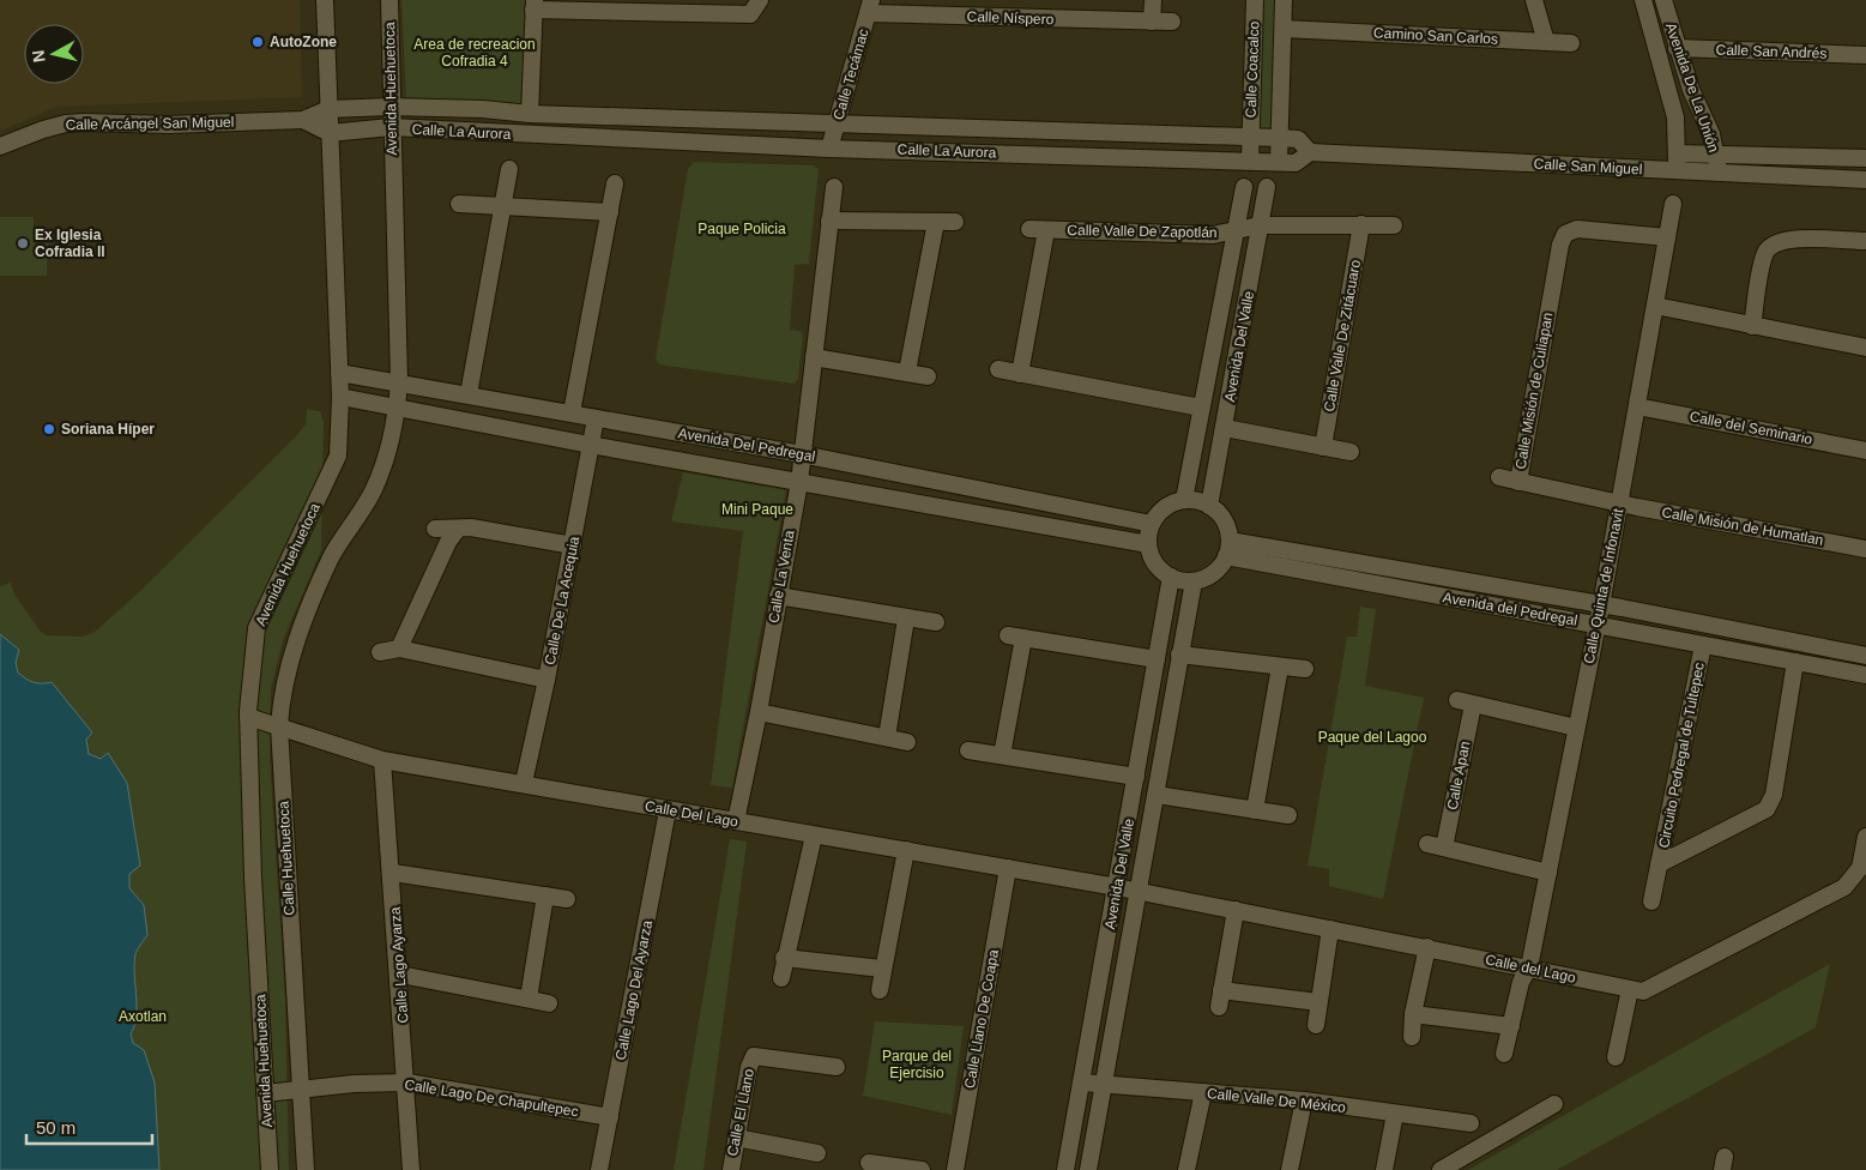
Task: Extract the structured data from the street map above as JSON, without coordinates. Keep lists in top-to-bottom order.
{
  "streets": {
    "street": [
      "Calle Níspero",
      "Camino San Carlos",
      "Calle San Andrés",
      "Calle Coacalco",
      "Calle Tecámac",
      "Avenida De La Unión",
      "Avenida Huehuetoca",
      "Calle Arcángel San Miguel",
      "Calle La Aurora",
      "Calle San Miguel",
      "Calle Valle De Zapotlán",
      "Calle Valle De Zitácuaro",
      "Avenida Del Valle",
      "Calle Misión de Culiapan",
      "Calle del Seminario",
      "Avenida Del Pedregal",
      "Calle Misión de Humatlan",
      "Calle La Venta",
      "Calle Quinta de Infonavit",
      "Calle De La Acequia",
      "Avenida del Pedregal",
      "Circuito Pedregal de Tultepec",
      "Calle Apan",
      "Calle Del Lago",
      "Calle Huehuetoca",
      "Calle Lago Ayarza",
      "Calle del Lago",
      "Calle Lago Del Ayarza",
      "Calle Llano De Coapa",
      "Calle Lago De Chapultepec",
      "Calle Valle De México",
      "Calle El Llano"
    ]
  },
  "crossings": [
    ["Calle Níspero", "Calle Tecámac"],
    ["Camino San Carlos", "Calle Coacalco"],
    ["Calle San Andrés", "Avenida De La Unión"],
    ["Calle Coacalco", "Calle La Aurora"],
    ["Calle Coacalco", "Calle San Miguel"],
    ["Calle Tecámac", "Calle La Aurora"],
    ["Avenida De La Unión", "Calle San Miguel"],
    ["Avenida Huehuetoca", "Calle La Aurora"],
    ["Avenida Huehuetoca", "Avenida Del Pedregal"],
    ["Avenida Huehuetoca", "Calle Del Lago"],
    ["Avenida Huehuetoca", "Calle Huehuetoca"],
    ["Avenida Huehuetoca", "Calle Lago De Chapultepec"],
    ["Calle Arcángel San Miguel", "Calle La Aurora"],
    ["Calle La Aurora", "Calle San Miguel"],
    ["Calle Valle De Zapotlán", "Avenida Del Valle"],
    ["Avenida Del Valle", "Avenida Del Pedregal"],
    ["Avenida Del Valle", "Avenida del Pedregal"],
    ["Avenida Del Valle", "Calle Del Lago"],
    ["Avenida Del Valle", "Calle del Lago"],
    ["Avenida Del Valle", "Calle Valle De México"],
    ["Calle Misión de Culiapan", "Calle Misión de Humatlan"],
    ["Calle Misión de Culiapan", "Calle Quinta de Infonavit"],
    ["Calle del Seminario", "Calle Quinta de Infonavit"],
    ["Avenida Del Pedregal", "Calle La Venta"],
    ["Avenida Del Pedregal", "Calle De La Acequia"],
    ["Avenida Del Pedregal", "Avenida del Pedregal"],
    ["Calle Misión de Humatlan", "Calle Quinta de Infonavit"],
    ["Calle La Venta", "Calle Del Lago"],
    ["Calle Quinta de Infonavit", "Avenida del Pedregal"],
    ["Calle Quinta de Infonavit", "Calle Apan"],
    ["Calle Quinta de Infonavit", "Calle del Lago"],
    ["Calle De La Acequia", "Calle Del Lago"],
    ["Avenida del Pedregal", "Circuito Pedregal de Tultepec"],
    ["Calle Del Lago", "Calle Huehuetoca"],
    ["Calle Del Lago", "Calle Lago Ayarza"],
    ["Calle Del Lago", "Calle del Lago"],
    ["Calle Del Lago", "Calle Lago Del Ayarza"],
    ["Calle Del Lago", "Calle Llano De Coapa"],
    ["Calle Huehuetoca", "Calle Lago De Chapultepec"],
    ["Calle Lago Ayarza", "Calle Lago De Chapultepec"],
    ["Calle Lago Del Ayarza", "Calle Lago De Chapultepec"]
  ],
  "parks": [
    "Area de recreacion Cofradia 4",
    "Paque Policia",
    "Mini Paque",
    "Paque del Lagoo",
    "Axotlan",
    "Parque del Ejercisio"
  ],
  "places": ["AutoZone", "Ex Iglesia Cofradia ll", "Soriana Híper"],
  "scale_bar": "50 m",
  "north": "left"
}
